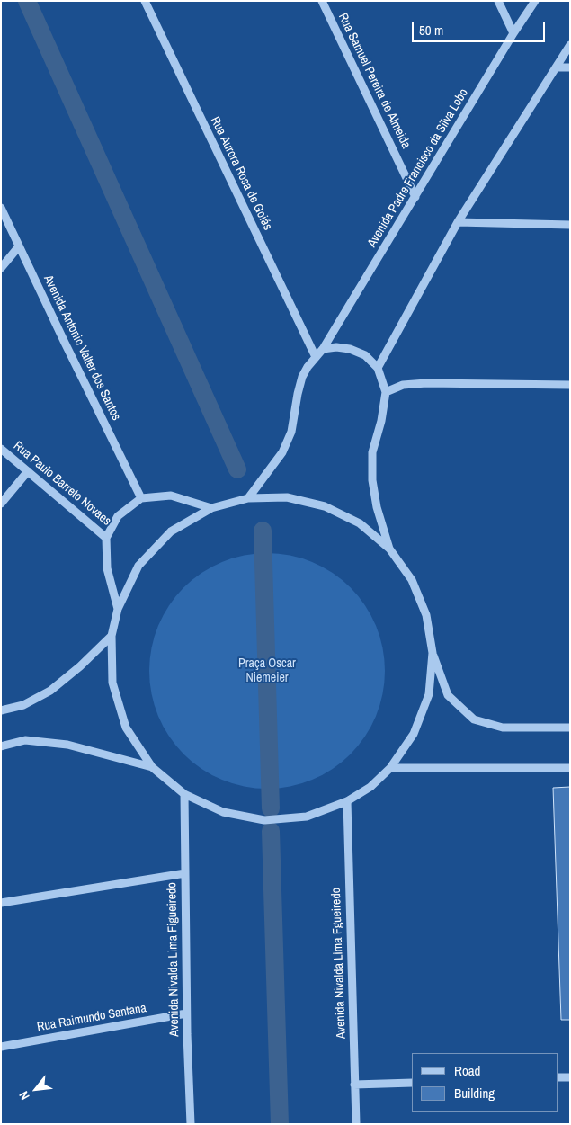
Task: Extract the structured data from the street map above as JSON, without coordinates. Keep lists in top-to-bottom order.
{
  "streets": {
    "street": [
      "Rua Samuel Pereira de Almeida",
      "Avenida Padre Francisco da Silva Lobo",
      "Rua Aurora Rosa de Goiás",
      "Avenida Antonio Valter dos Santos",
      "Rua Paulo Barreto Novaes",
      "Avenida Nivalda Lima Figueiredo",
      "Avenida Nivalda Lima Fgueiredo",
      "Rua Raimundo Santana"
    ]
  },
  "crossings": [
    ["Rua Samuel Pereira de Almeida", "Avenida Padre Francisco da Silva Lobo"],
    ["Avenida Padre Francisco da Silva Lobo", "Rua Aurora Rosa de Goiás"],
    ["Avenida Antonio Valter dos Santos", "Rua Paulo Barreto Novaes"],
    ["Avenida Nivalda Lima Figueiredo", "Rua Raimundo Santana"]
  ],
  "parks": ["Praça Oscar Niemeier"],
  "legend": ["Road", "Building"],
  "scale_bar": "50 m",
  "north": "bottom left"
}
